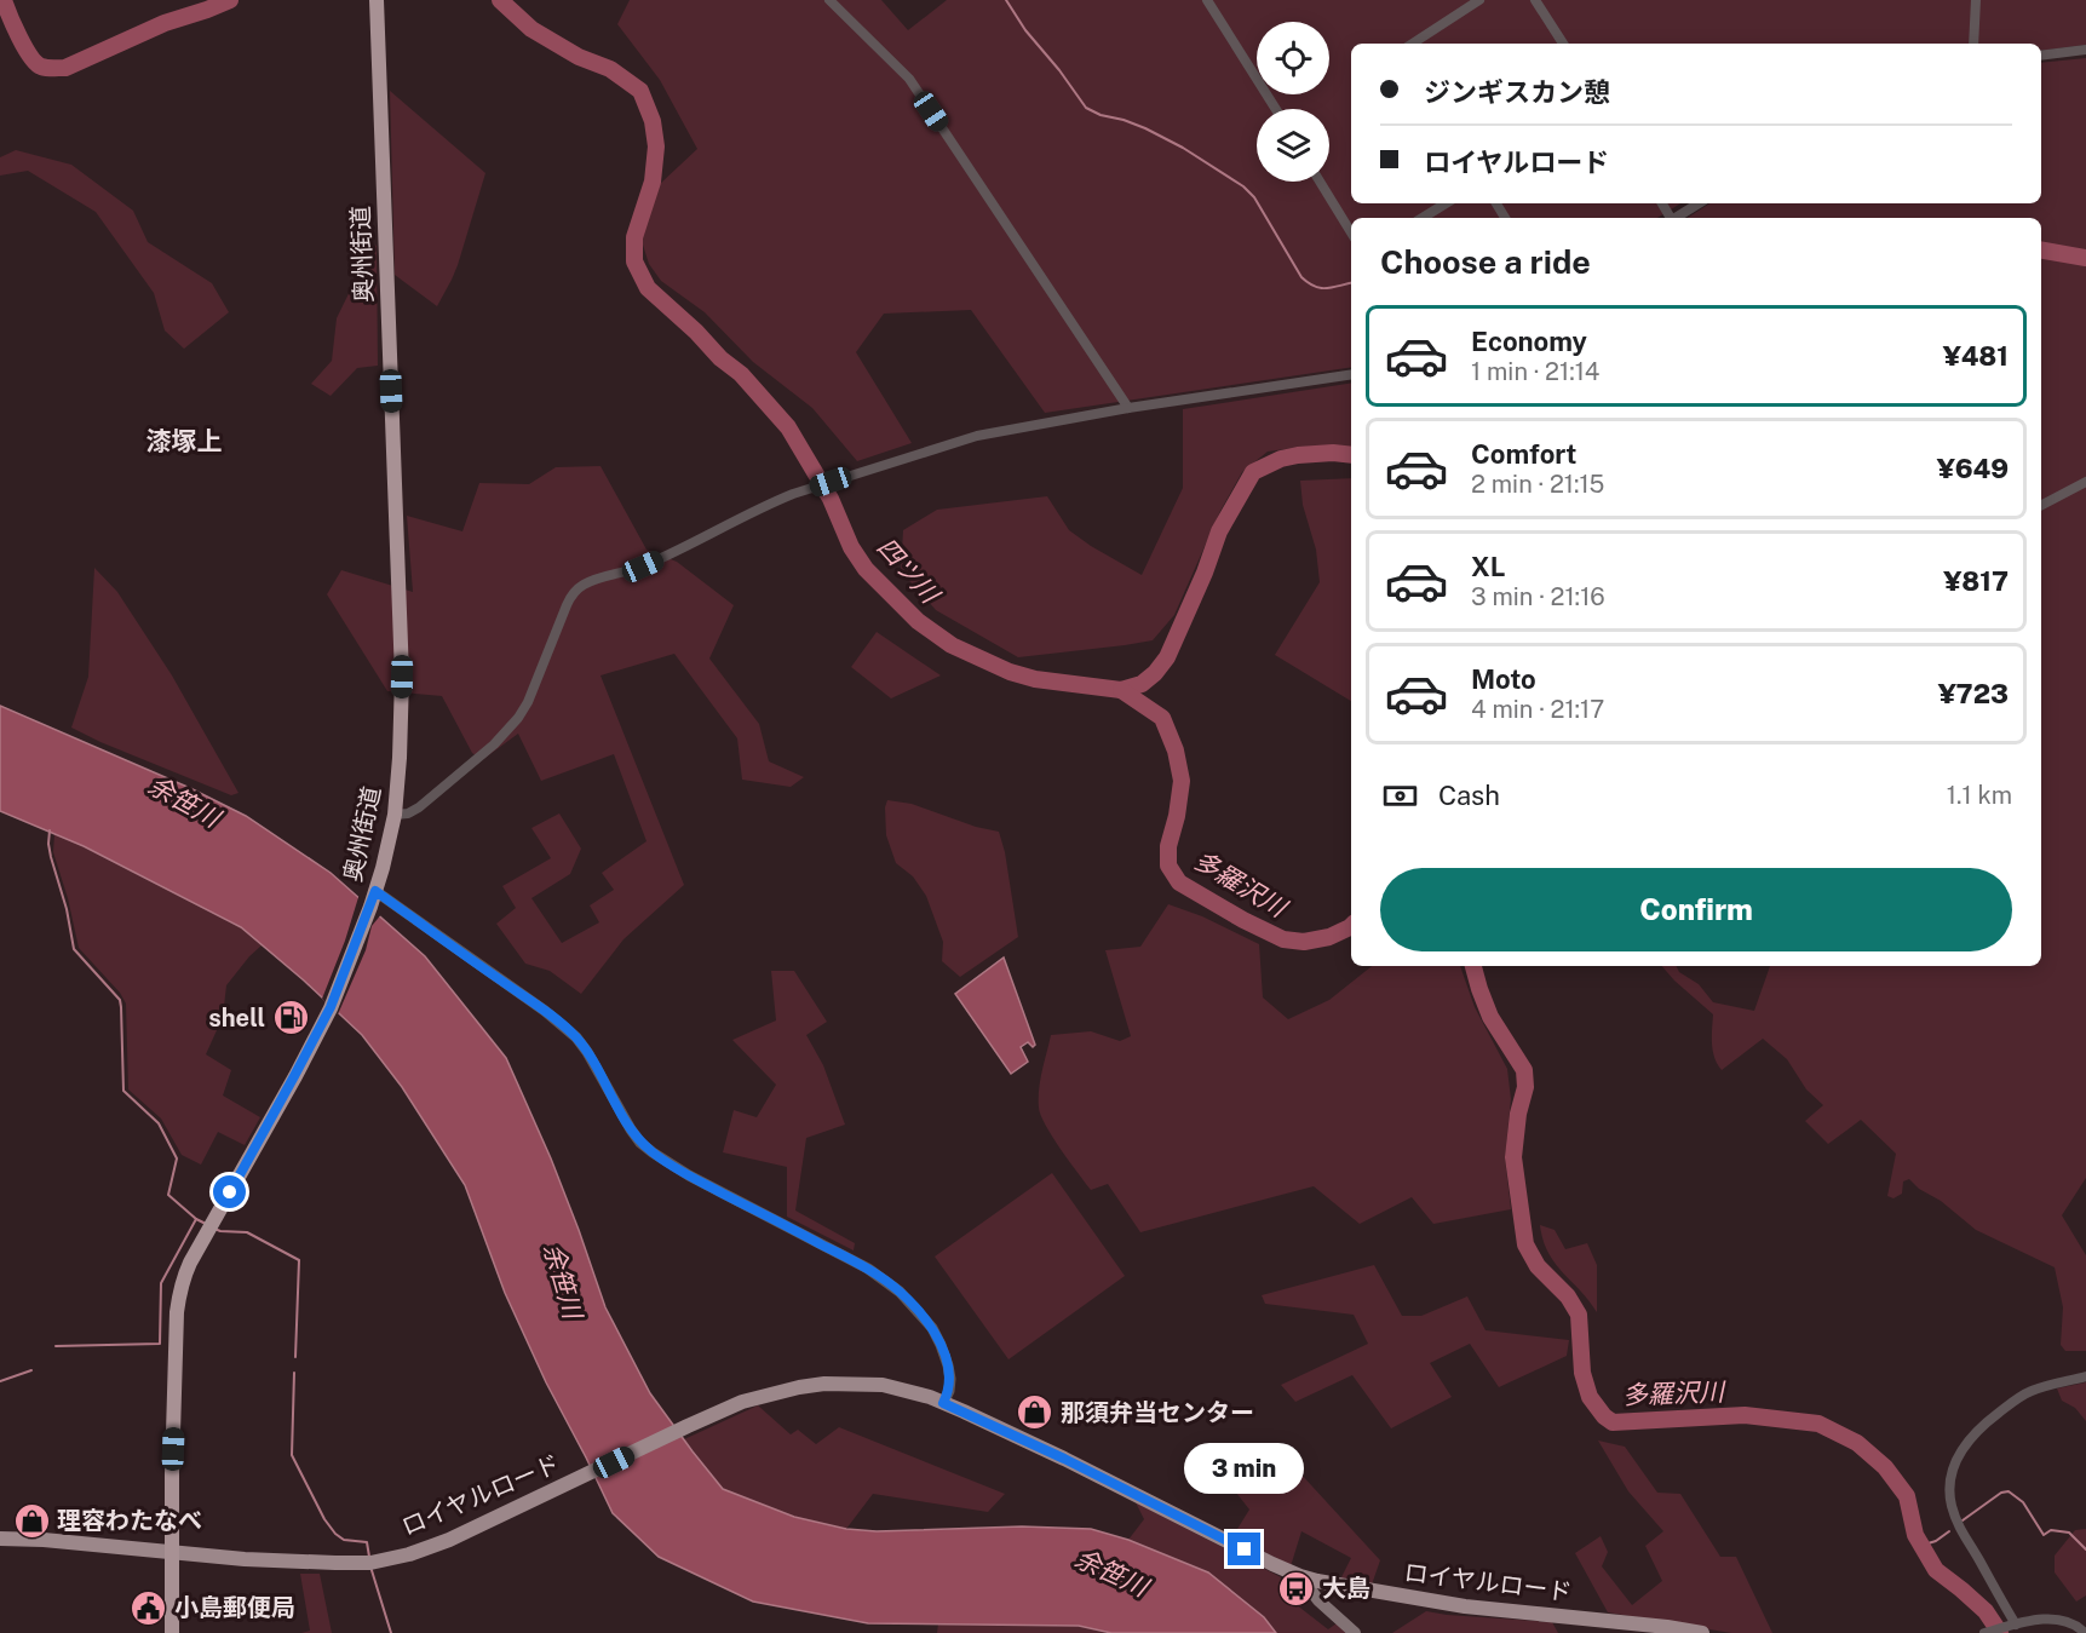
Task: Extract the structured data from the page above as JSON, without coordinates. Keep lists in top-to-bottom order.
{
  "streets": {
    "highway": ["奥州街道"],
    "main road": ["ロイヤルロード"]
  },
  "crossings": [
    ["奥州街道", "ロイヤルロード"]
  ],
  "districts": ["漆塚上"],
  "water": ["四ツ川", "余笹川", "多羅沢川"],
  "places": {
    "fuel station": ["shell"],
    "shop": ["那須弁当センター", "理容わたなべ"],
    "bus stop": ["大島"],
    "public building": ["小島郵便局"]
  },
  "page": {
    "banner": ["ジンギスカン憩", "ロイヤルロード"],
    "heading": "Choose a ride",
    "list": [
      {
        "name": "Economy",
        "note": "1 min · 21:14",
        "value": "¥481"
      },
      {
        "name": "Comfort",
        "note": "2 min · 21:15",
        "value": "¥649"
      },
      {
        "name": "XL",
        "note": "3 min · 21:16",
        "value": "¥817"
      },
      {
        "name": "Moto",
        "note": "4 min · 21:17",
        "value": "¥723"
      }
    ],
    "pay": ["Cash", "1.1 km"],
    "buttons": "Confirm",
    "bubble": "3 min"
  }
}
